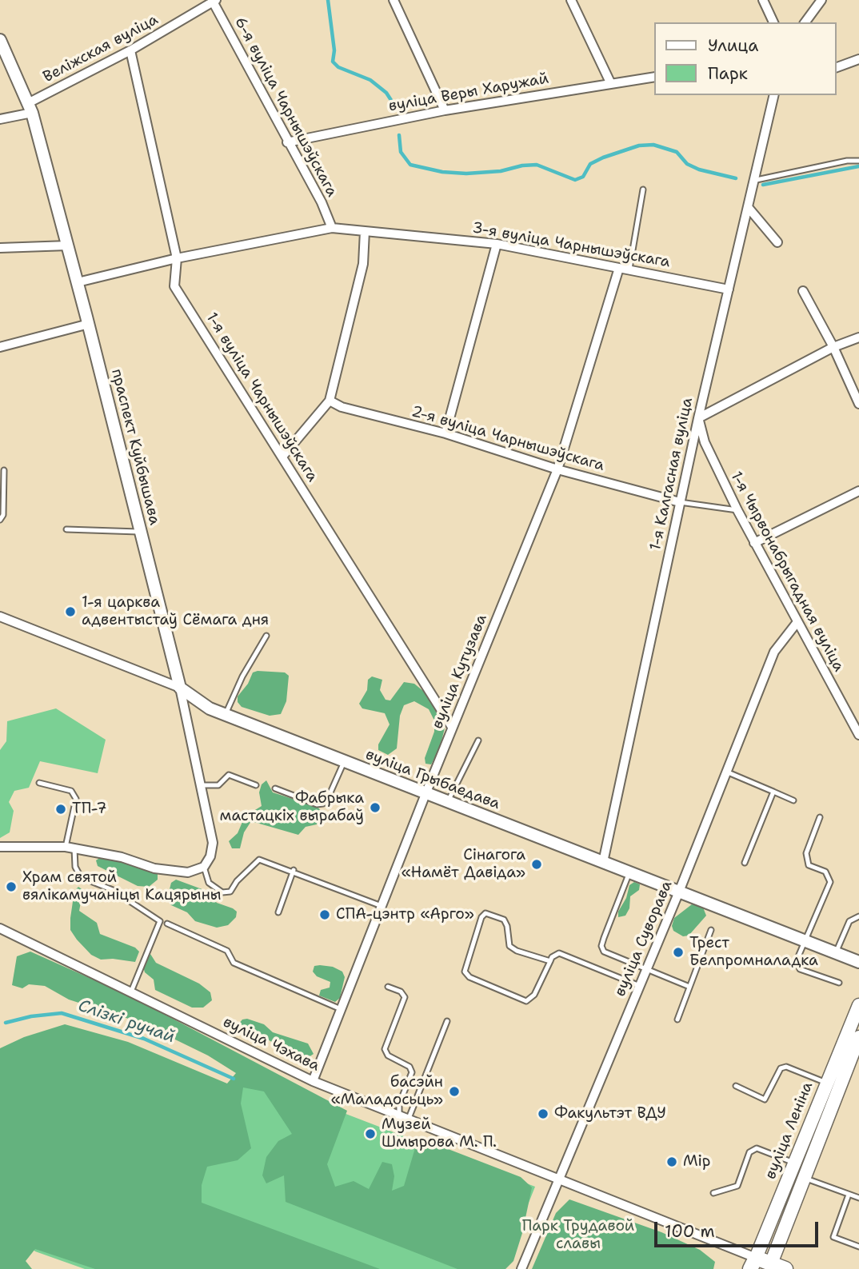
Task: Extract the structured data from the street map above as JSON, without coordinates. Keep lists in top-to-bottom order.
{
  "streets": {
    "main road": ["вуліца Леніна"],
    "street": [
      "Веліжская вуліца",
      "вуліца Веры Харужай",
      "6-я вуліца Чарнышэўскага",
      "3-я вуліца Чарнышэўскага",
      "1-я вуліца Чарнышэўскага",
      "2-я вуліца Чарнышэўскага",
      "праспект Куйбышава",
      "1-я Калгасная вуліца",
      "1-я Чырвонабрыгадная вуліца",
      "вуліца Кутузава",
      "вуліца Грыбаедава",
      "вуліца Суворава",
      "вуліца Чэхава"
    ]
  },
  "crossings": [
    ["Веліжская вуліца", "6-я вуліца Чарнышэўскага"],
    ["Веліжская вуліца", "1-я вуліца Чарнышэўскага"],
    ["Веліжская вуліца", "праспект Куйбышава"],
    ["вуліца Веры Харужай", "6-я вуліца Чарнышэўскага"],
    ["6-я вуліца Чарнышэўскага", "3-я вуліца Чарнышэўскага"],
    ["3-я вуліца Чарнышэўскага", "1-я вуліца Чарнышэўскага"],
    ["3-я вуліца Чарнышэўскага", "праспект Куйбышава"],
    ["3-я вуліца Чарнышэўскага", "1-я Калгасная вуліца"],
    ["3-я вуліца Чарнышэўскага", "вуліца Кутузава"],
    ["1-я вуліца Чарнышэўскага", "вуліца Кутузава"],
    ["2-я вуліца Чарнышэўскага", "1-я Калгасная вуліца"],
    ["2-я вуліца Чарнышэўскага", "вуліца Кутузава"],
    ["праспект Куйбышава", "вуліца Грыбаедава"],
    ["1-я Калгасная вуліца", "1-я Чырвонабрыгадная вуліца"],
    ["1-я Калгасная вуліца", "вуліца Грыбаедава"],
    ["1-я Чырвонабрыгадная вуліца", "вуліца Суворава"],
    ["вуліца Кутузава", "вуліца Грыбаедава"],
    ["вуліца Кутузава", "вуліца Чэхава"],
    ["вуліца Грыбаедава", "вуліца Суворава"],
    ["вуліца Суворава", "вуліца Чэхава"],
    ["вуліца Чэхава", "вуліца Леніна"]
  ],
  "water": ["Слізкі ручай"],
  "parks": ["Парк Трудавой славы"],
  "places": [
    "1-я царква адвентыстаў Сёмага дня",
    "Фабрыка мастацкіх вырабаў",
    "ТП-7",
    "Сінагога «Намёт Давіда»",
    "Храм святой вялікамучаніцы Кацярыны",
    "СПА-цэнтр «Арго»",
    "Трест Белпромналадка",
    "басэйн «Маладосьць»",
    "Факультэт ВДУ",
    "Музей Шмырова М. П.",
    "Мір"
  ],
  "legend": ["Улица", "Парк"],
  "scale_bar": "100 m"
}
